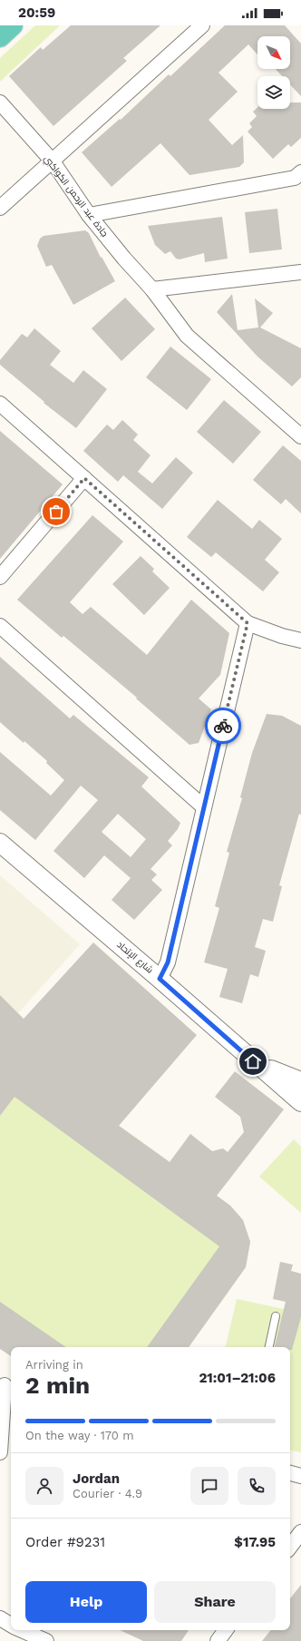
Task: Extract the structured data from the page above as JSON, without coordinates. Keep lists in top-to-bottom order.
{
  "streets": {
    "street": ["جادة عبد الرحمن الكواكبي", "شارع الإتحاد"]
  },
  "north": "bottom right",
  "page": {
    "status": "20:59",
    "heading": ["2 min", "Arriving in", "21:01–21:06"],
    "panel": [
      "Jordan",
      "Courier · 4.9",
      "Order #9231",
      "$17.95"
    ],
    "bar": "On the way · 170 m",
    "buttons": ["Help", "Share"]
  }
}
